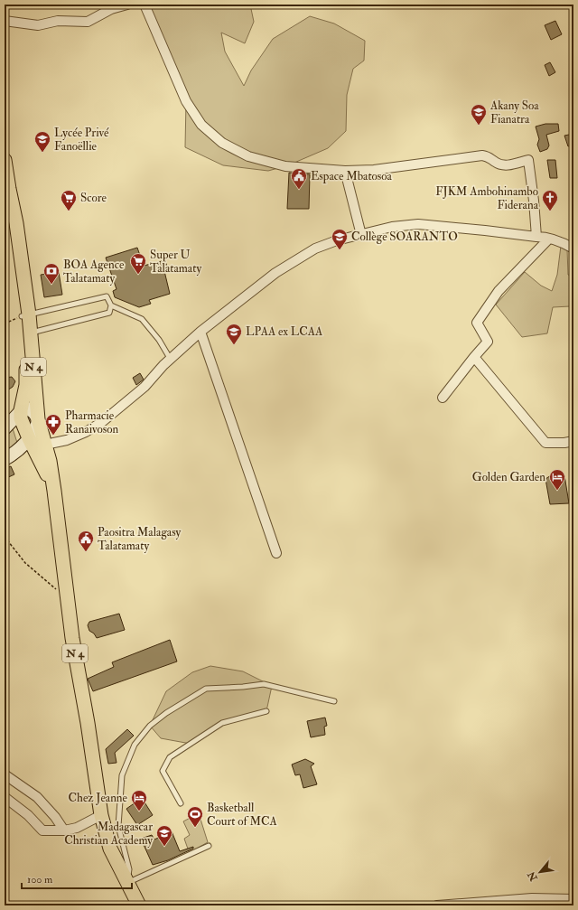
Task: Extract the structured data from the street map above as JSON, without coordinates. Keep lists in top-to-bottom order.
{
  "streets": {
    "main road": ["N 4"]
  },
  "places": {
    "school or university": [
      "Akany Soa Fianatra",
      "Lycée Privé Fanoëllie",
      "Collège SOARANTO",
      "LPAA ex LCAA",
      "Madagascar Christian Academy"
    ],
    "public building": ["Espace Mbatosoa", "Paositra Malagasy Talatamaty"],
    "supermarket": ["Score", "Super U Talatamaty"],
    "church": ["FJKM Ambohinambo Fiderana"],
    "bank": ["BOA Agence Talatamaty"],
    "pharmacy": ["Pharmacie Ranaivoson"],
    "hotel": ["Golden Garden", "Chez Jeanne"],
    "sports": ["Basketball Court of MCA"]
  },
  "scale_bar": "100 m",
  "north": "bottom left"
}
